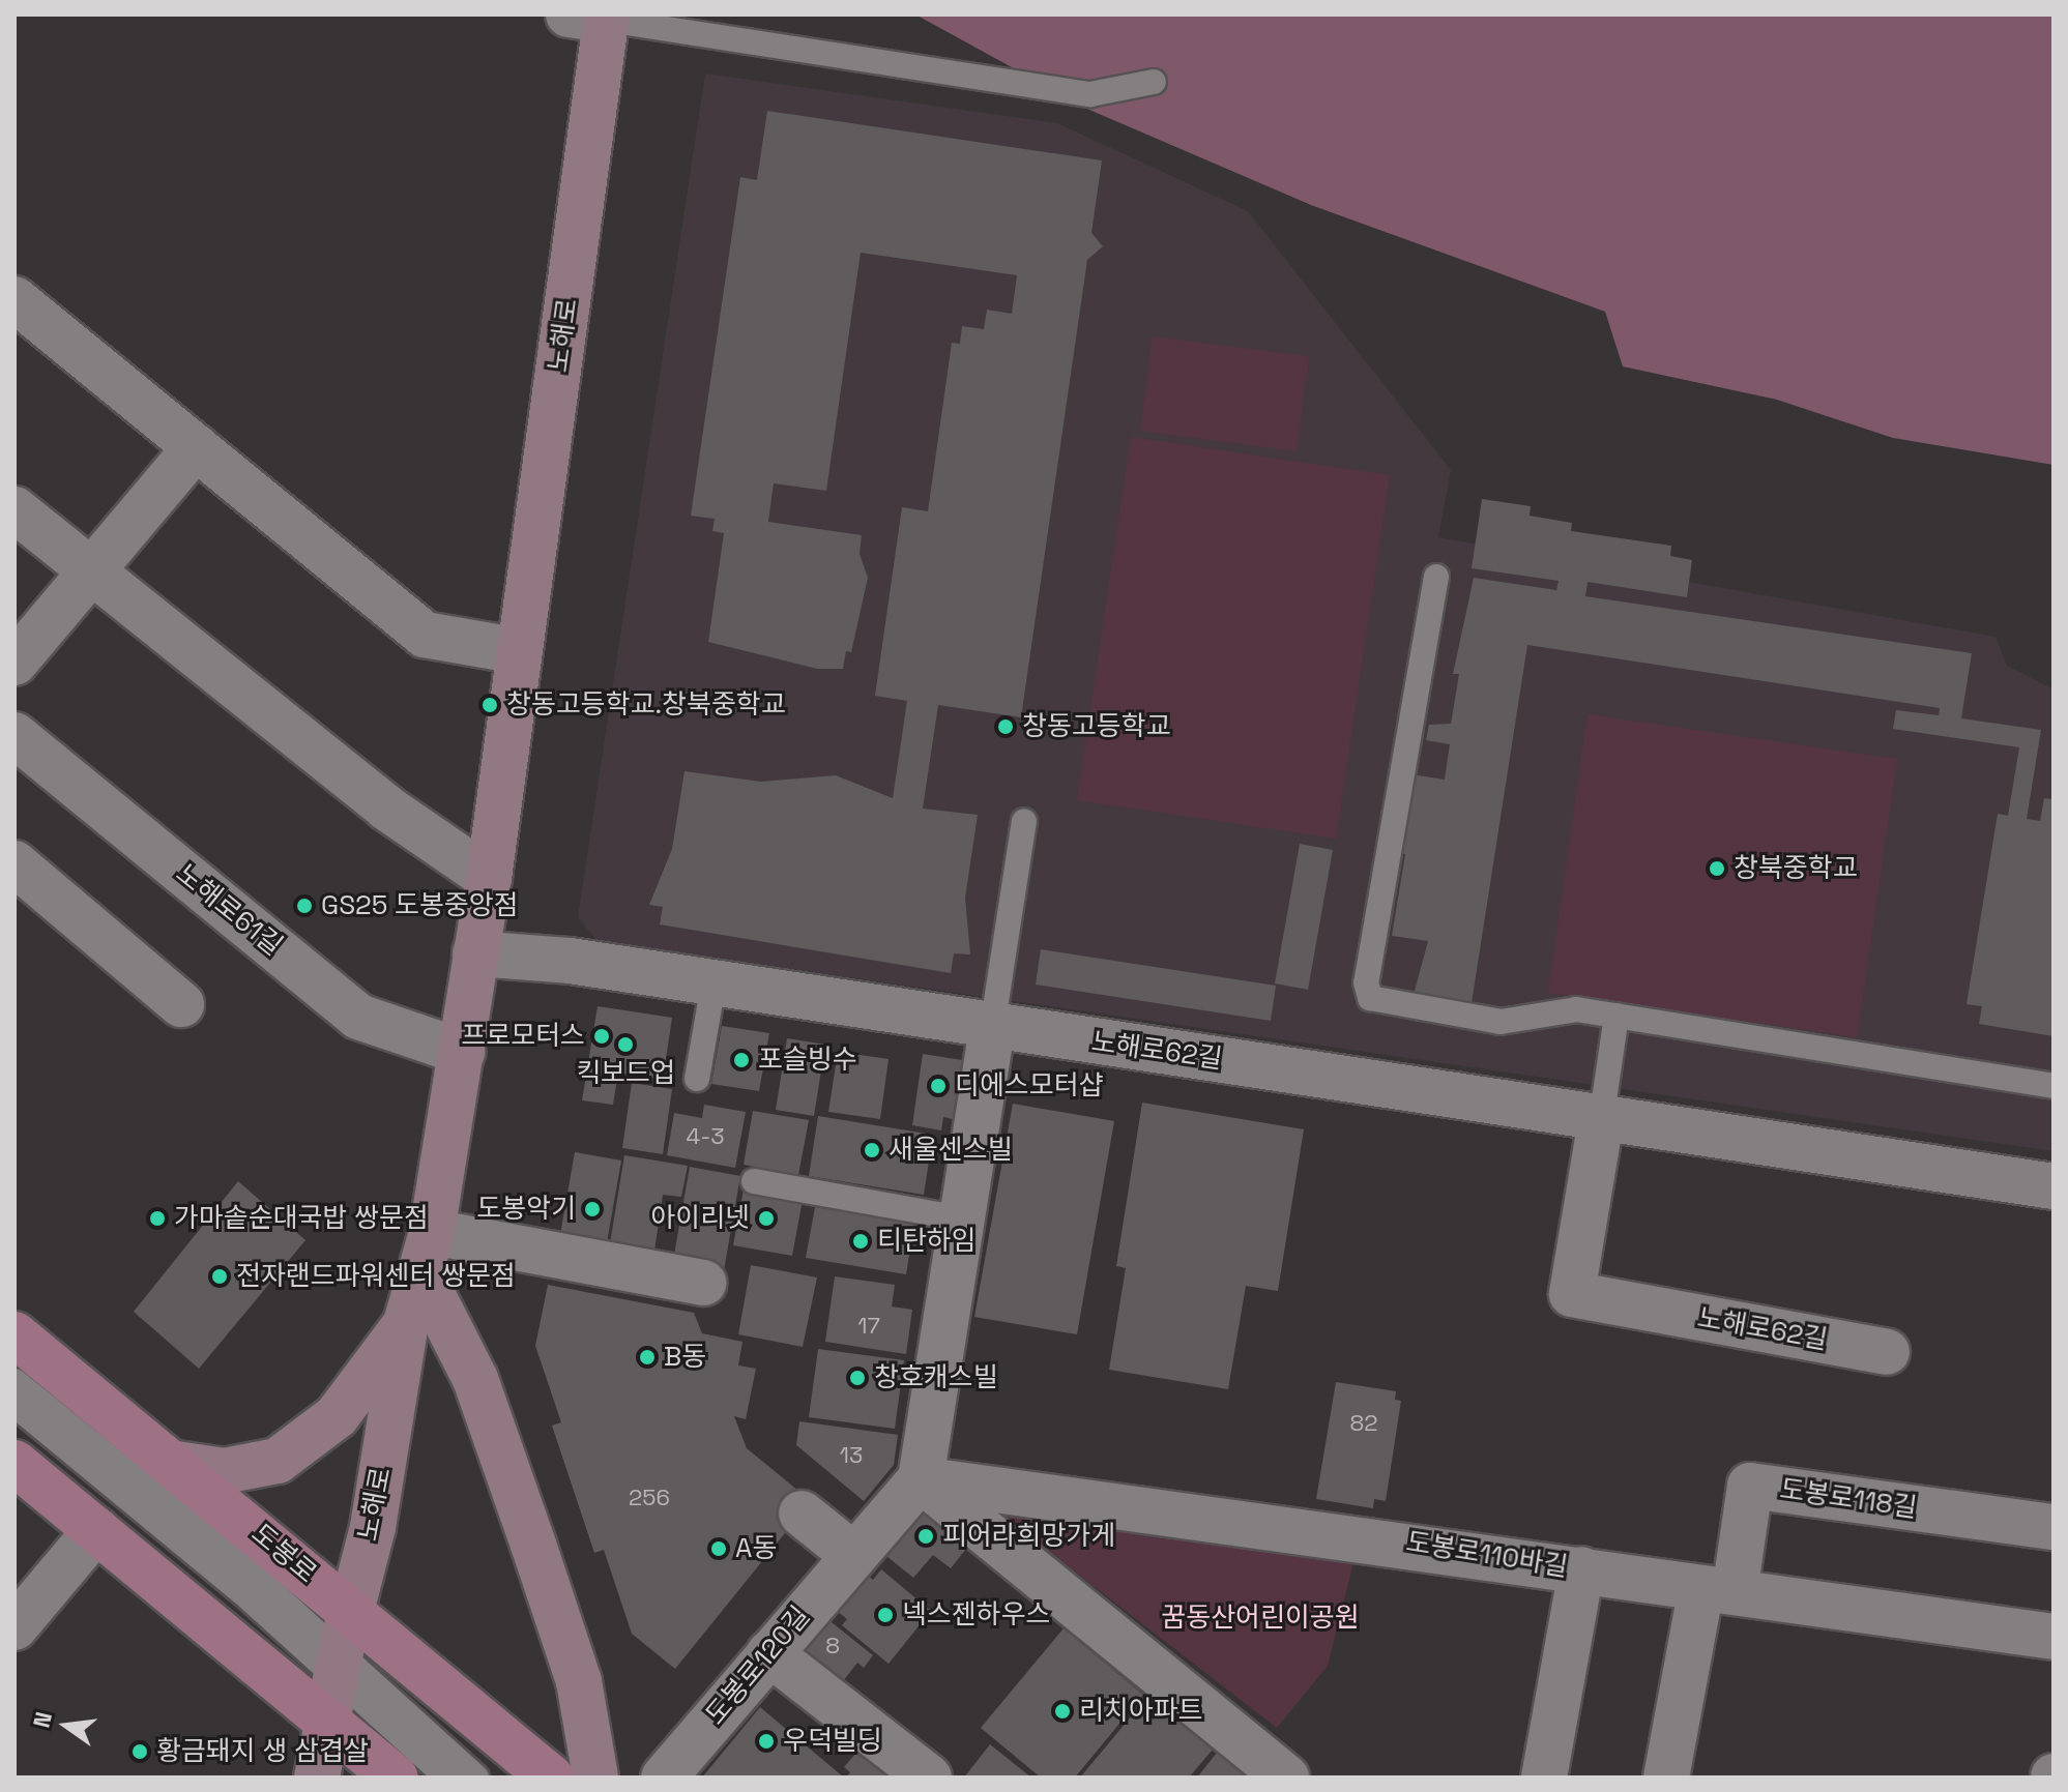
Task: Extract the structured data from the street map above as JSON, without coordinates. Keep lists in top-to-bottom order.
{
  "streets": {
    "main road": ["노해로", "도봉로"],
    "street": [
      "노해로61길",
      "노해로62길",
      "도봉로118길",
      "도봉로110바길",
      "도봉로120길"
    ]
  },
  "crossings": [
    ["노해로", "노해로61길"],
    ["노해로", "노해로62길"],
    ["노해로", "도봉로"],
    ["도봉로118길", "도봉로110바길"],
    ["도봉로110바길", "도봉로120길"]
  ],
  "parks": ["꿈동산어린이공원"],
  "places": [
    "창동고등학교.창북중학교",
    "창동고등학교",
    "창북중학교",
    "GS25 도봉중앙점",
    "프로모터스",
    "킥보드업",
    "포슬빙수",
    "디에스모터샵",
    "새울센스빌",
    "도봉악기",
    "가마솥순대국밥 쌍문점",
    "아이리넷",
    "티탄하임",
    "전자랜드파워센터 쌍문점",
    "B동",
    "창호캐스빌",
    "피어라희망가게",
    "A동",
    "넥스젠하우스",
    "리치아파트",
    "우덕빌딩",
    "황금돼지 생 삼겹살"
  ],
  "house_numbers": [
    "4-3",
    "17",
    "82",
    "13",
    "256",
    "8"
  ],
  "north": "left"
}
